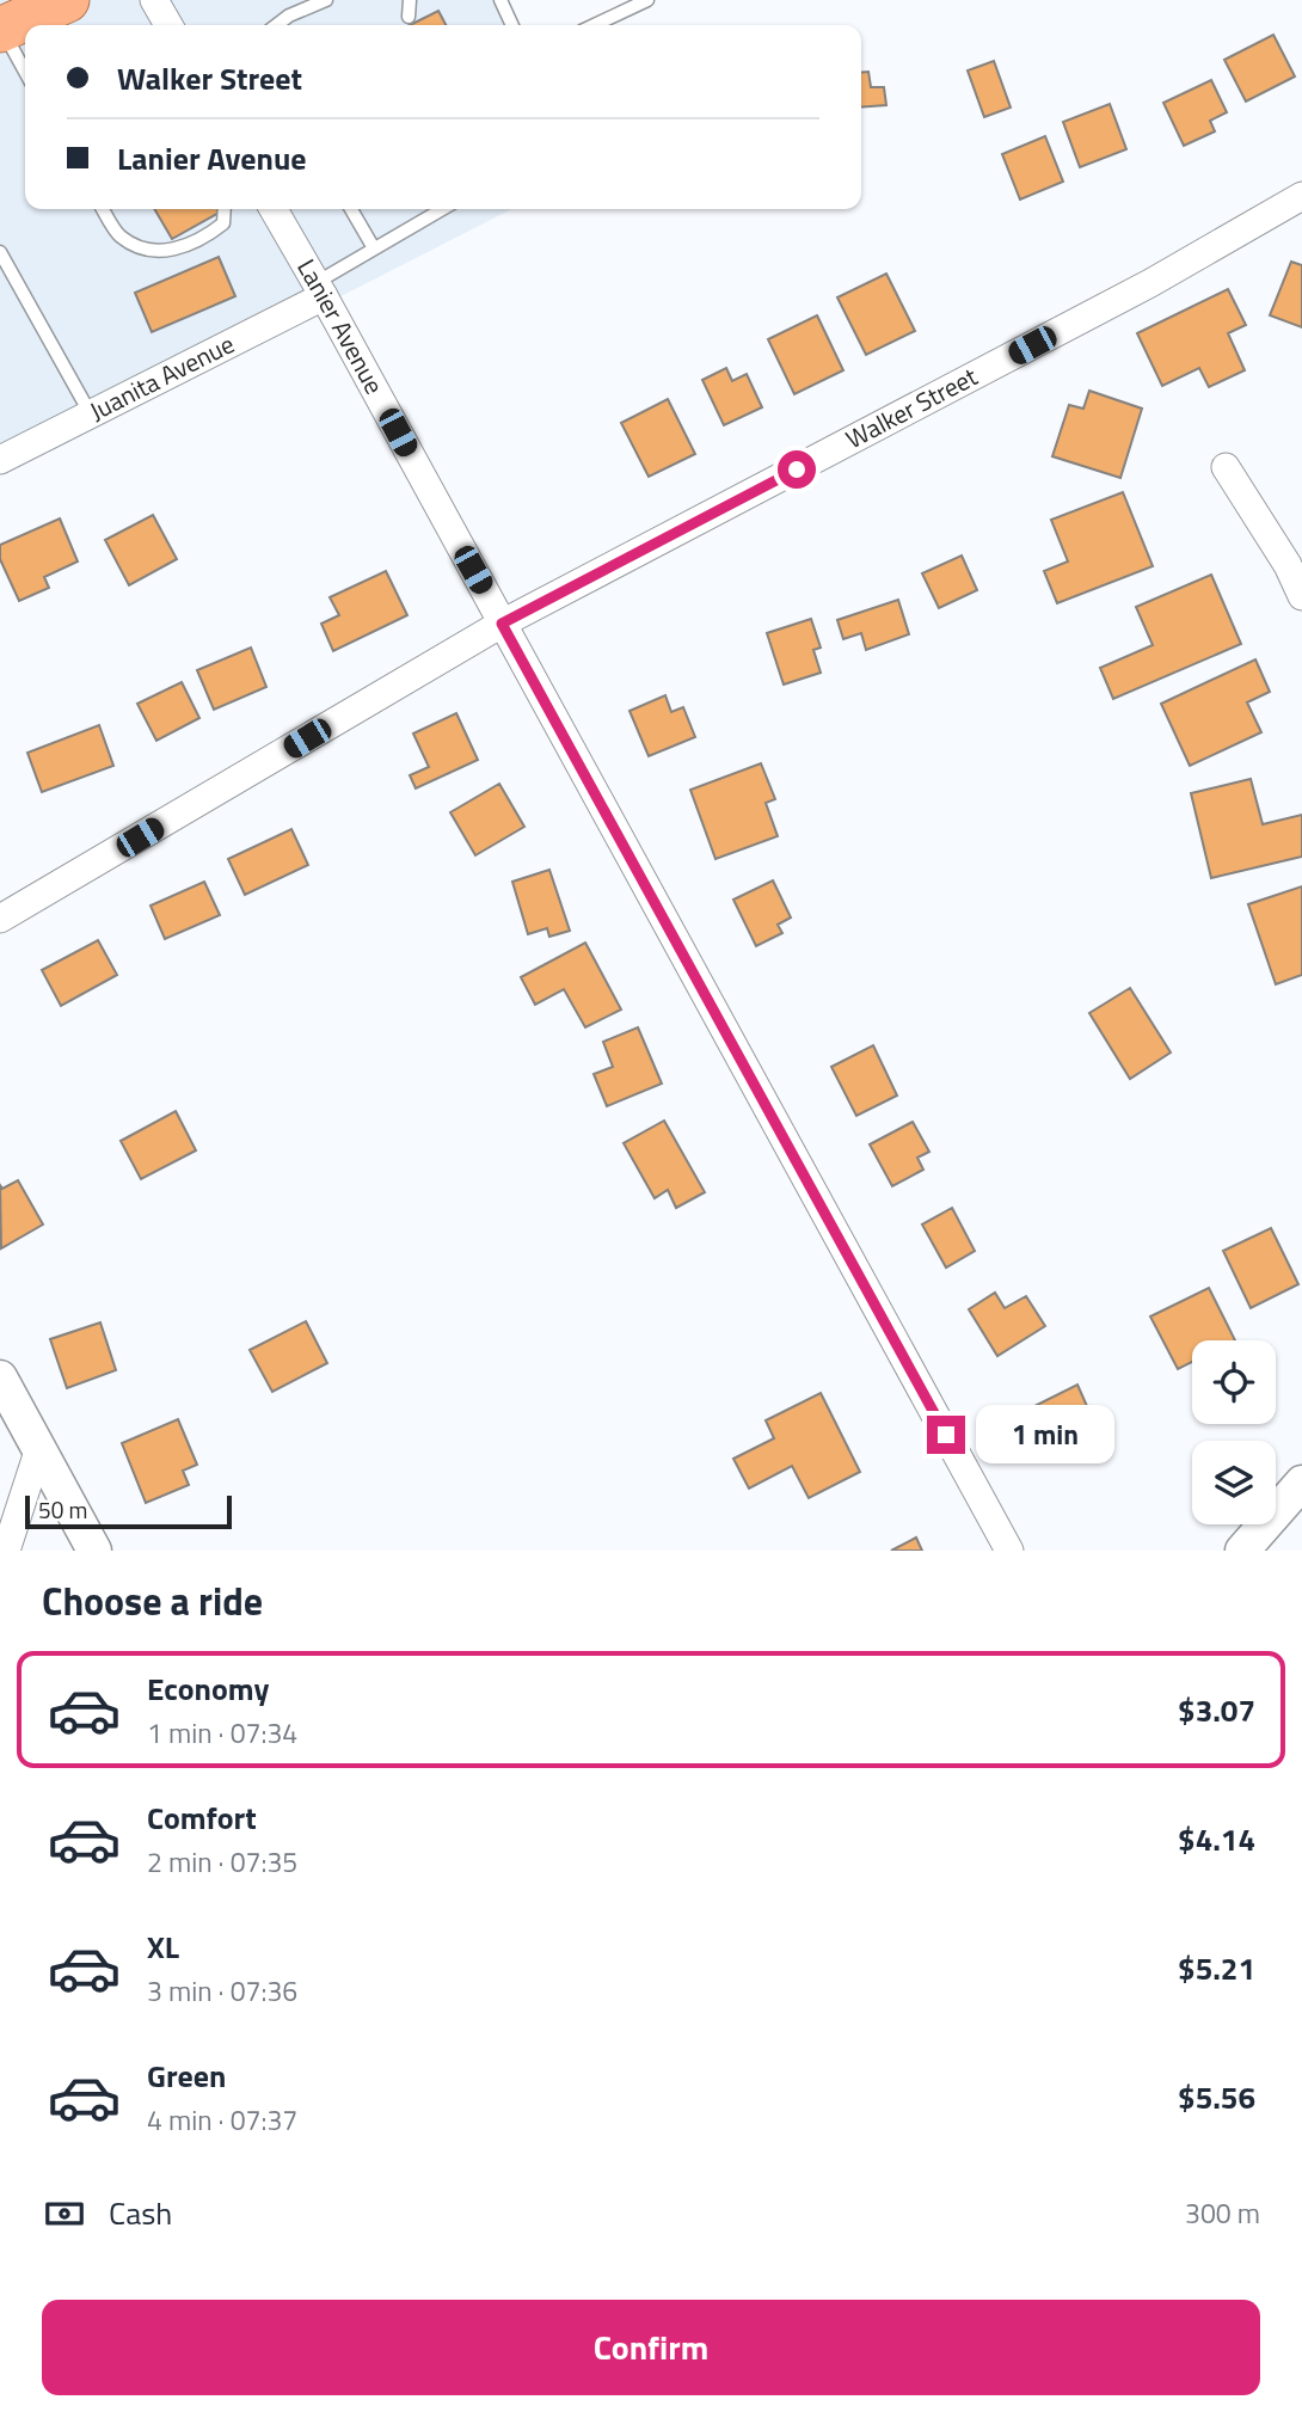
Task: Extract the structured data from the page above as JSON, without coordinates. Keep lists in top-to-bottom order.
{
  "streets": {
    "street": ["Lanier Avenue", "Juanita Avenue", "Walker Street"]
  },
  "crossings": [
    ["Lanier Avenue", "Juanita Avenue"],
    ["Lanier Avenue", "Walker Street"]
  ],
  "scale_bar": "50 m",
  "page": {
    "banner": ["Walker Street", "Lanier Avenue"],
    "bubble": "1 min",
    "scale": "50 m",
    "heading": "Choose a ride",
    "list": [
      {
        "name": "Economy",
        "note": "1 min · 07:34",
        "value": "$3.07"
      },
      {
        "name": "Comfort",
        "note": "2 min · 07:35",
        "value": "$4.14"
      },
      {
        "name": "XL",
        "note": "3 min · 07:36",
        "value": "$5.21"
      },
      {
        "name": "Green",
        "note": "4 min · 07:37",
        "value": "$5.56"
      }
    ],
    "pay": ["Cash", "300 m"],
    "buttons": "Confirm"
  }
}
